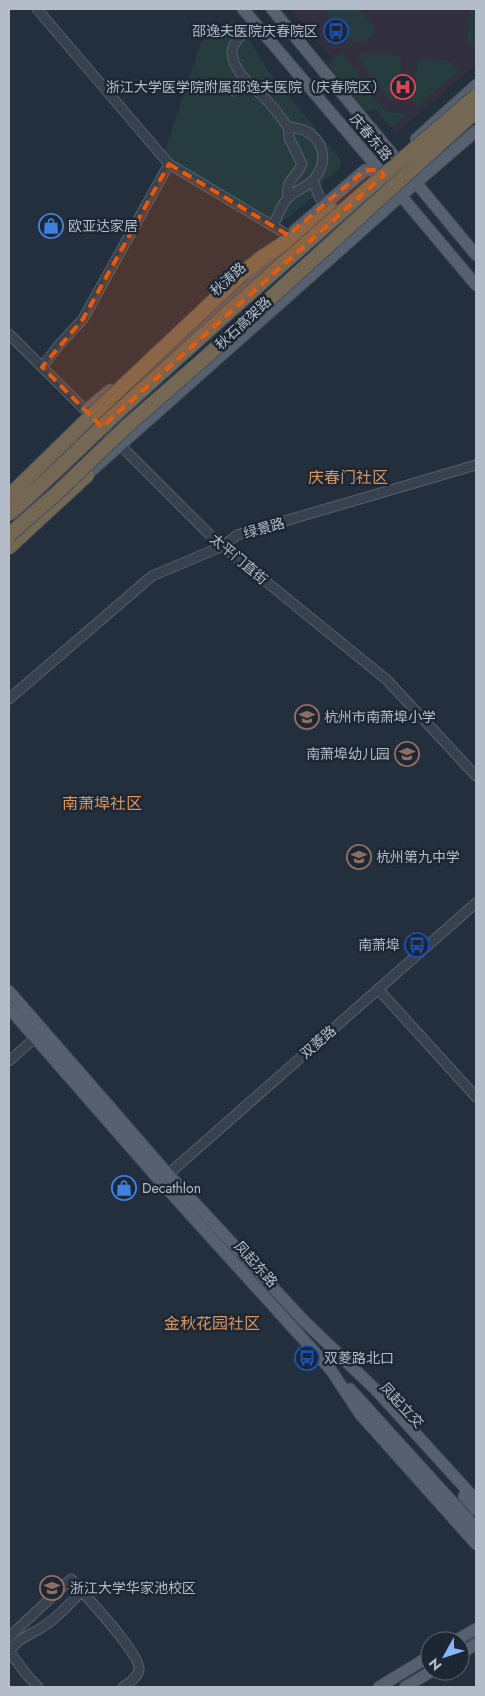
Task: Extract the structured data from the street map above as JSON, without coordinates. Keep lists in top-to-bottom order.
{
  "streets": {
    "highway": ["秋石高架路"],
    "main road": [
      "庆春东路",
      "秋涛路",
      "凤起东路",
      "凤起立交"
    ],
    "street": ["绿景路", "太平门直街", "双菱路"]
  },
  "crossings": [
    ["庆春东路", "秋涛路"],
    ["秋涛路", "太平门直街"],
    ["绿景路", "太平门直街"],
    ["双菱路", "凤起东路"],
    ["凤起东路", "凤起立交"]
  ],
  "districts": ["庆春门社区", "南萧埠社区", "金秋花园社区"],
  "places": {
    "bus stop": ["邵逸夫医院庆春院区", "南萧埠", "双菱路北口"],
    "hospital": ["浙江大学医学院附属邵逸夫医院（庆春院区）"],
    "shop": ["欧亚达家居", "Decathlon"],
    "school or university": [
      "杭州市南萧埠小学",
      "南萧埠幼儿园",
      "杭州第九中学",
      "浙江大学华家池校区"
    ]
  },
  "north": "bottom left"
}
